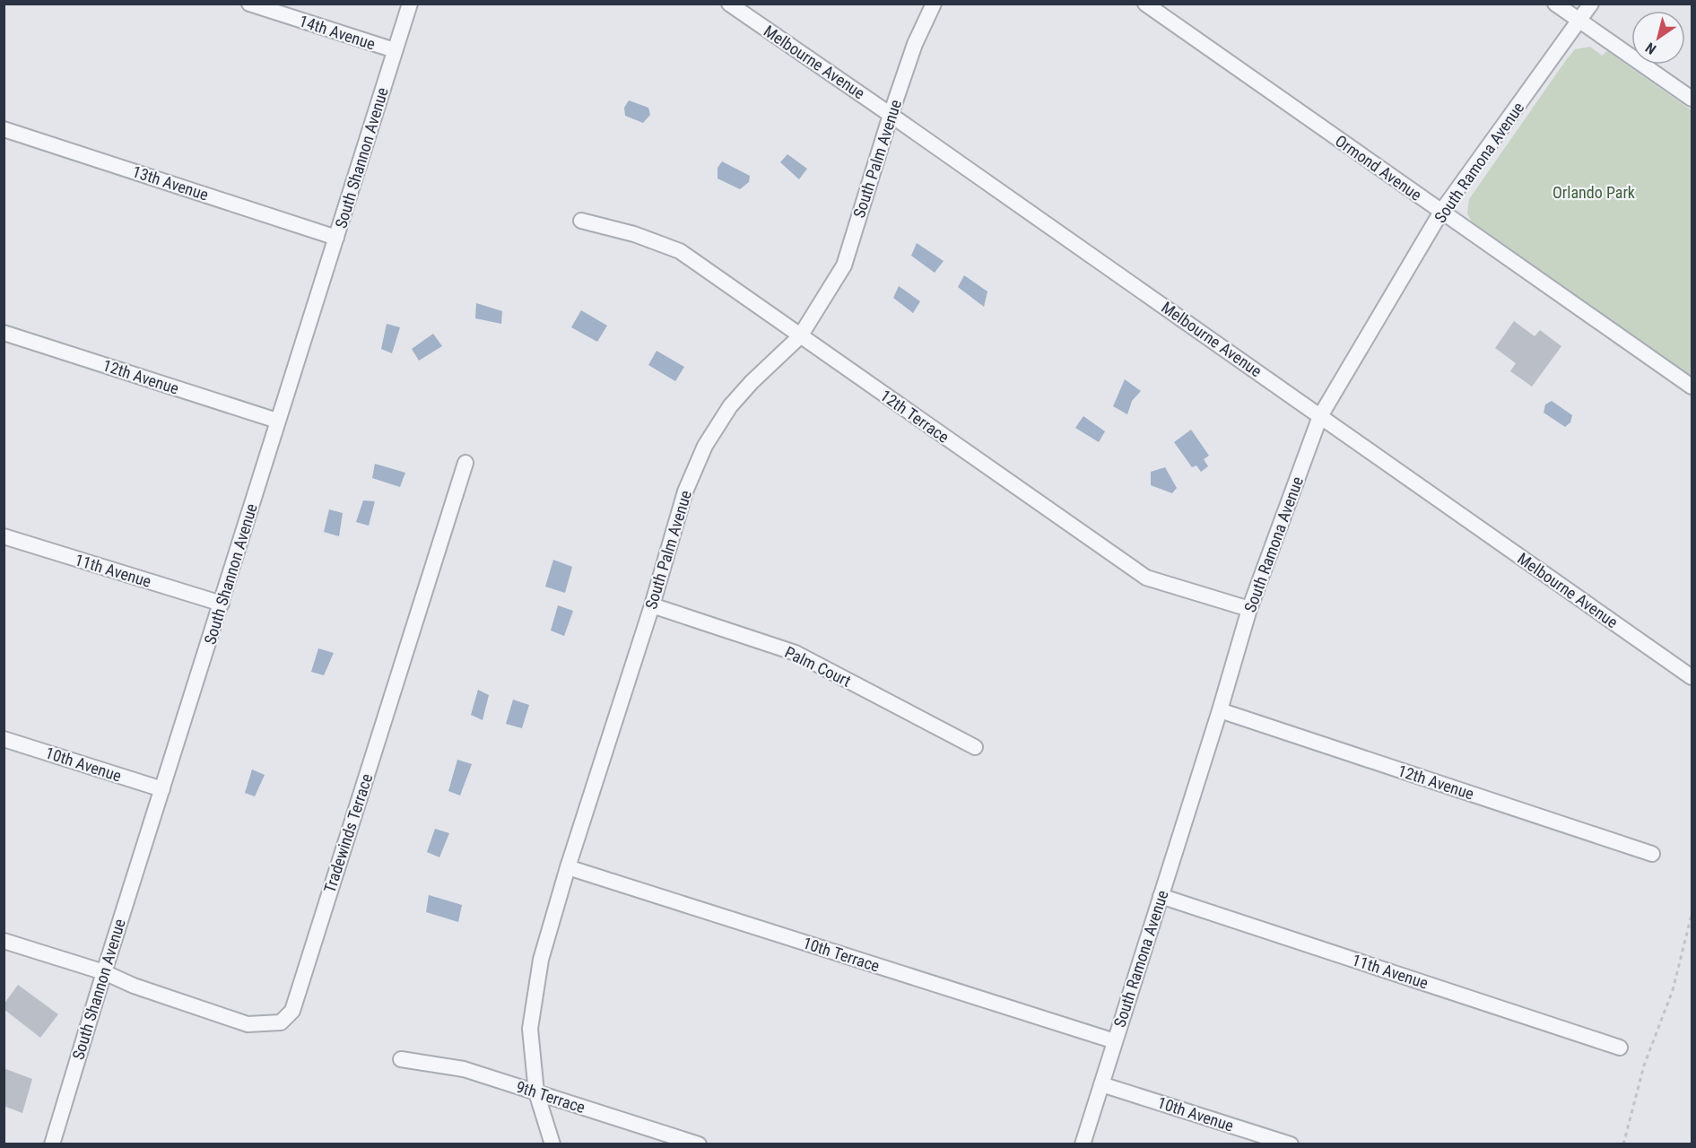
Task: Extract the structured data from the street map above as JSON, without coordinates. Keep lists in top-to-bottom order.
{
  "streets": {
    "street": [
      "14th Avenue",
      "Melbourne Avenue",
      "South Shannon Avenue",
      "South Palm Avenue",
      "South Ramona Avenue",
      "Ormond Avenue",
      "13th Avenue",
      "12th Avenue",
      "12th Terrace",
      "11th Avenue",
      "Palm Court",
      "10th Avenue",
      "Tradewinds Terrace",
      "10th Terrace",
      "9th Terrace"
    ]
  },
  "crossings": [
    ["14th Avenue", "South Shannon Avenue"],
    ["Melbourne Avenue", "South Palm Avenue"],
    ["Melbourne Avenue", "South Ramona Avenue"],
    ["South Shannon Avenue", "13th Avenue"],
    ["South Shannon Avenue", "12th Avenue"],
    ["South Shannon Avenue", "11th Avenue"],
    ["South Shannon Avenue", "10th Avenue"],
    ["South Shannon Avenue", "Tradewinds Terrace"],
    ["South Palm Avenue", "12th Terrace"],
    ["South Palm Avenue", "Palm Court"],
    ["South Palm Avenue", "10th Terrace"],
    ["South Palm Avenue", "9th Terrace"],
    ["South Ramona Avenue", "Ormond Avenue"],
    ["South Ramona Avenue", "12th Avenue"],
    ["South Ramona Avenue", "12th Terrace"],
    ["South Ramona Avenue", "11th Avenue"],
    ["South Ramona Avenue", "10th Avenue"],
    ["South Ramona Avenue", "10th Terrace"]
  ],
  "parks": ["Orlando Park"],
  "north": "bottom left"
}
